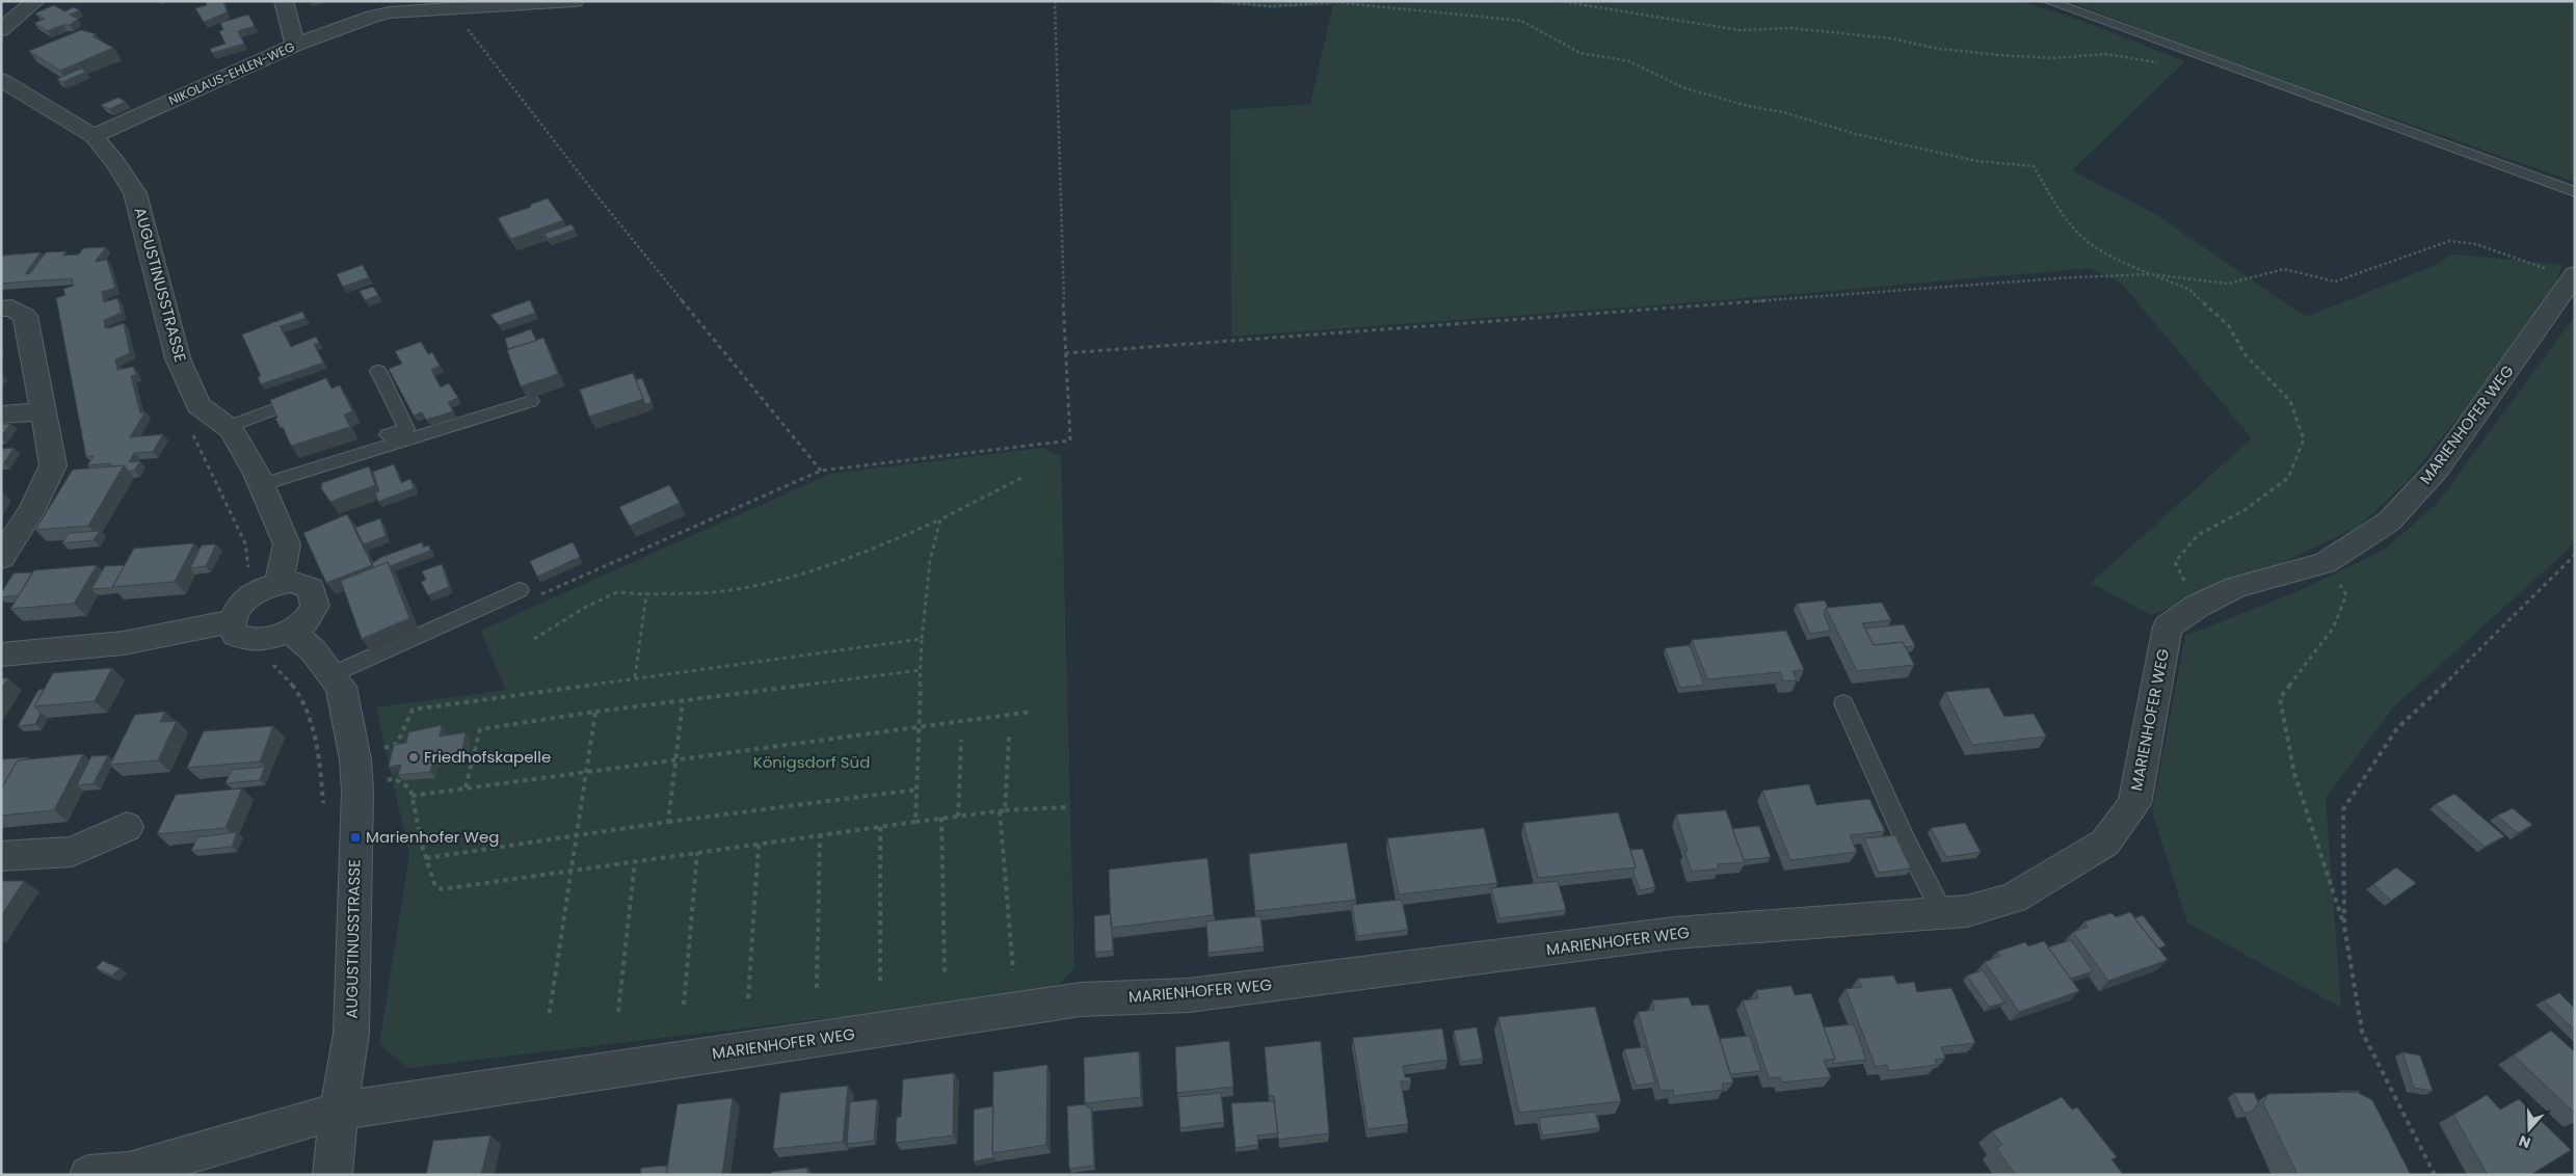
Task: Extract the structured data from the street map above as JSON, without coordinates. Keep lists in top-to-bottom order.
{
  "streets": {
    "street": ["NIKOLAUS-EHLEN-WEG", "AUGUSTINUSSTRASSE", "MARIENHOFER WEG"]
  },
  "crossings": [
    ["NIKOLAUS-EHLEN-WEG", "AUGUSTINUSSTRASSE"],
    ["AUGUSTINUSSTRASSE", "MARIENHOFER WEG"]
  ],
  "parks": ["Königsdorf Süd"],
  "places": {
    "other": ["Friedhofskapelle"],
    "transit": ["Marienhofer Weg"]
  },
  "north": "bottom"
}
